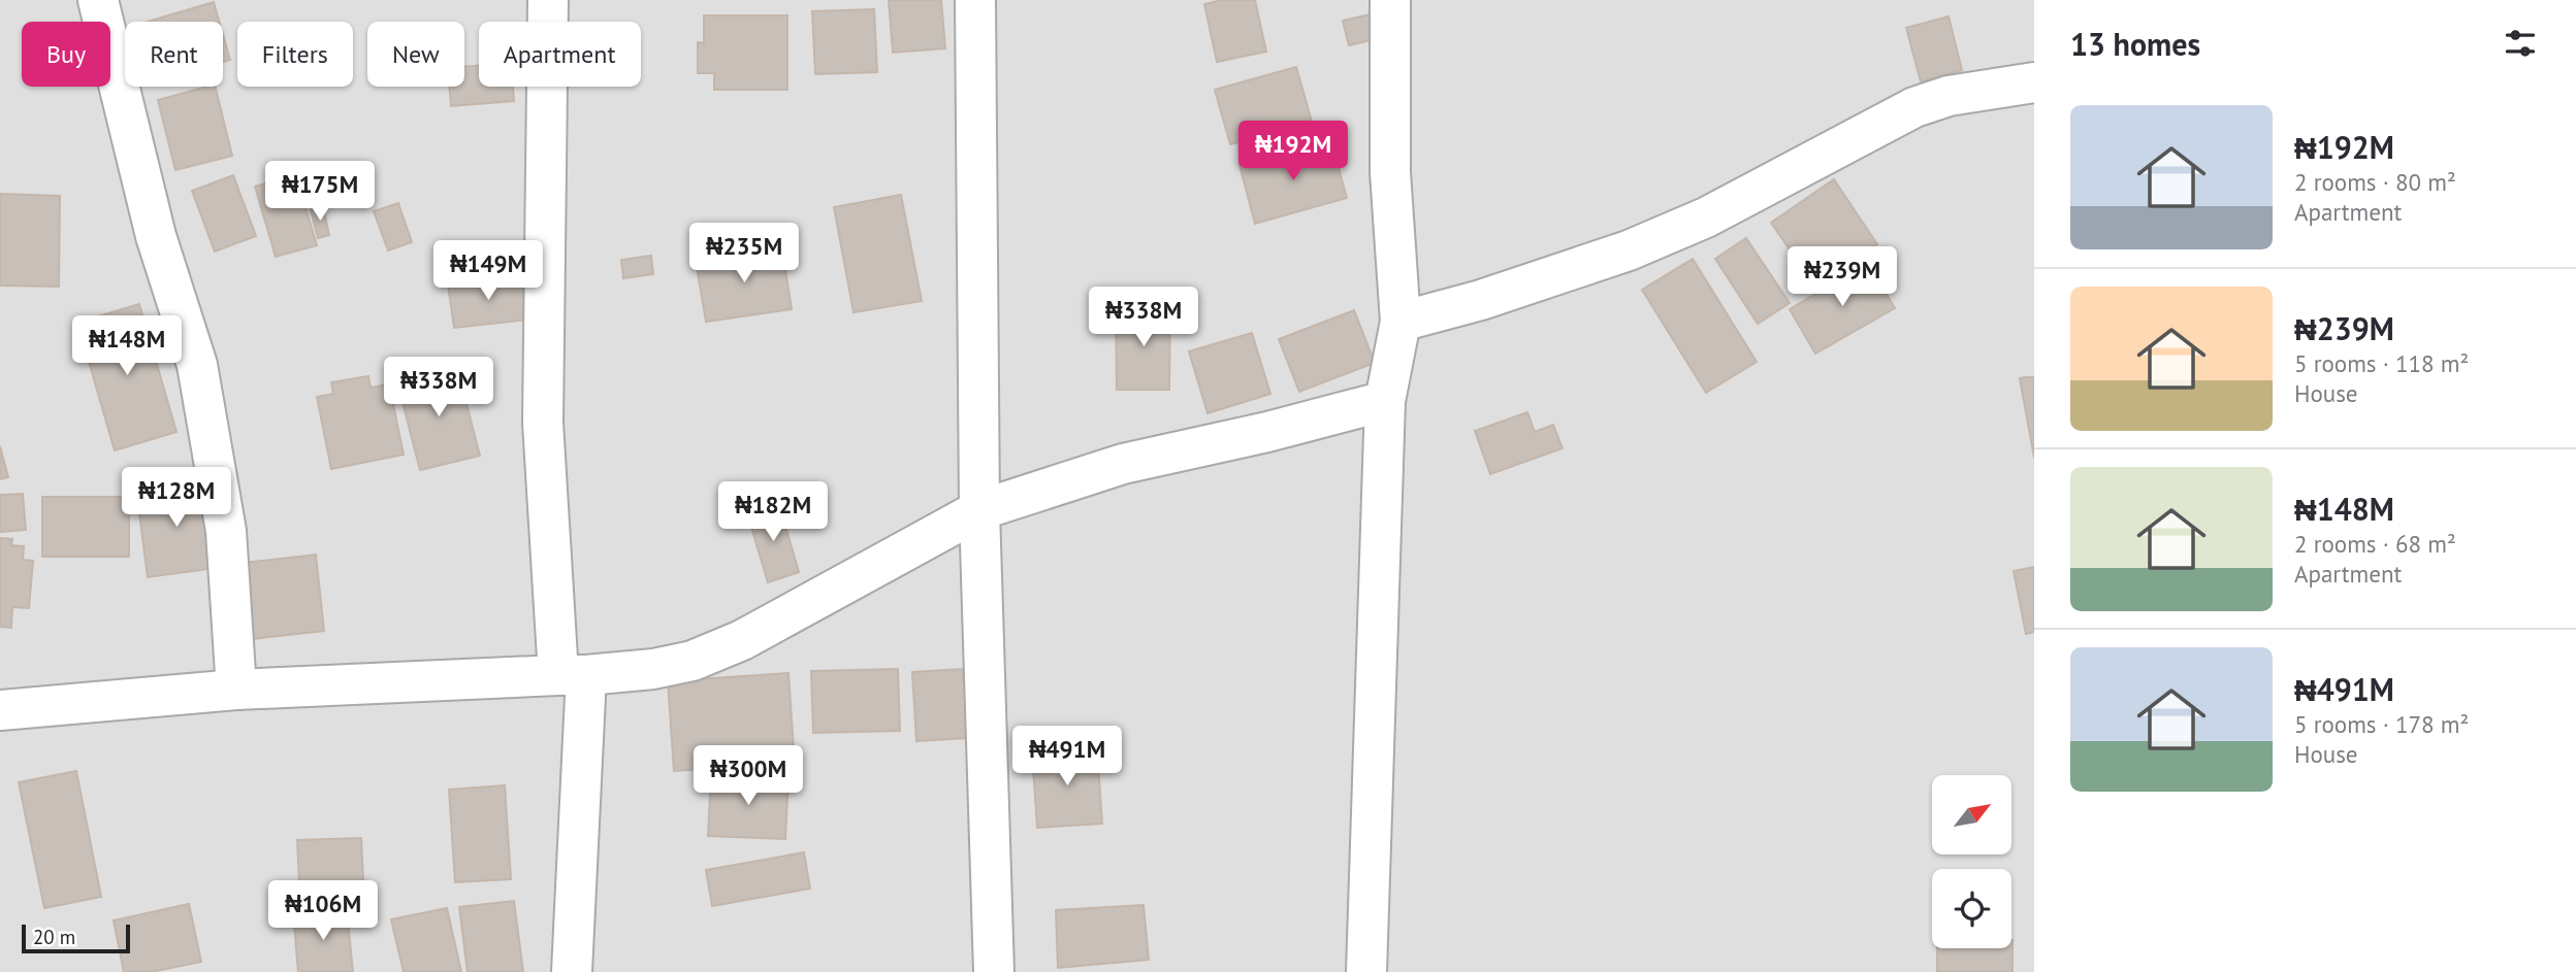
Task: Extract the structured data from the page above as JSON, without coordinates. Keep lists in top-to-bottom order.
{
  "scale_bar": "20 m",
  "north": "top right",
  "page": {
    "heading": "13 homes",
    "chip": [
      "Buy",
      "Rent",
      "Filters",
      "New",
      "Apartment"
    ],
    "list": [
      {
        "name": "₦192M",
        "note": "2 rooms · 80 m² · Apartment"
      },
      {
        "name": "₦239M",
        "note": "5 rooms · 118 m² · House"
      },
      {
        "name": "₦148M",
        "note": "2 rooms · 68 m² · Apartment"
      },
      {
        "name": "₦491M",
        "note": "5 rooms · 178 m² · House"
      }
    ],
    "price": [
      "₦192M",
      "₦175M",
      "₦235M",
      "₦149M",
      "₦239M",
      "₦338M",
      "₦148M",
      "₦338M",
      "₦128M",
      "₦182M",
      "₦491M",
      "₦300M",
      "₦106M"
    ],
    "scale": "20 m"
  }
}
